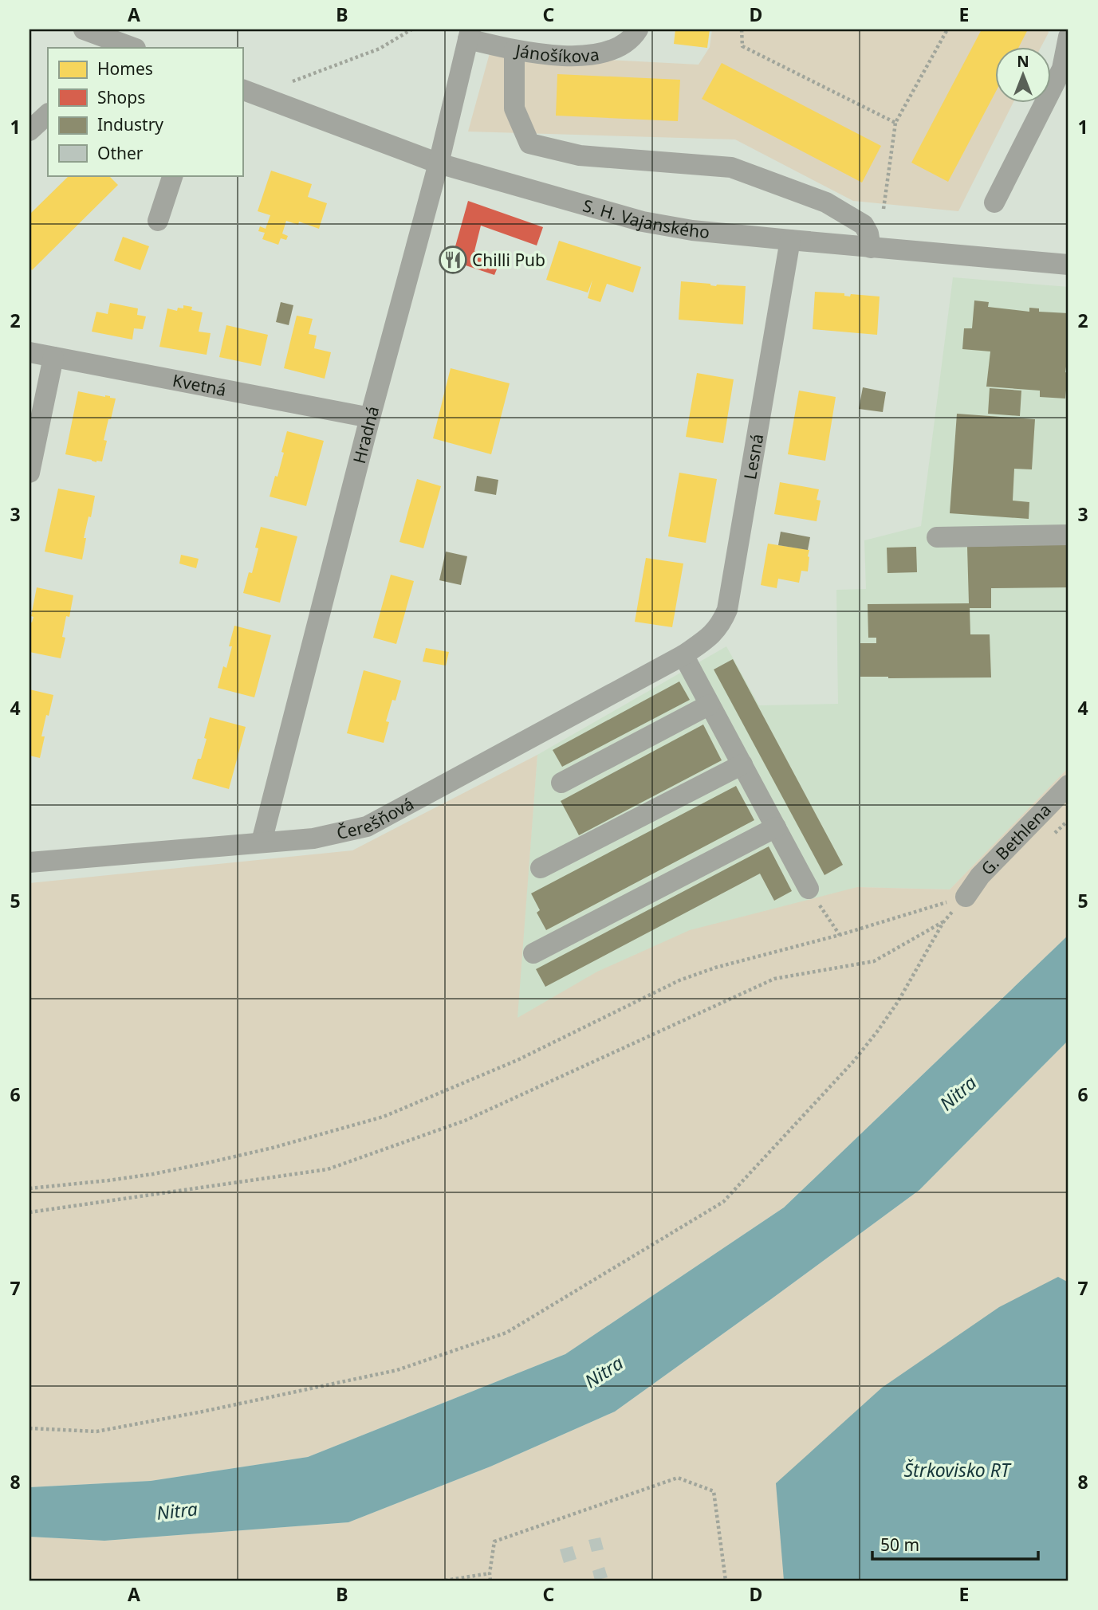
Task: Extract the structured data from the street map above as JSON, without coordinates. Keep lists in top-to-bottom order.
{
  "streets": {
    "street": [
      "Jánošíkova",
      "S. H. Vajanského",
      "Kvetná",
      "Hradná",
      "Lesná",
      "Čerešňová",
      "G. Bethlena"
    ]
  },
  "crossings": [
    ["Jánošíkova", "Hradná"],
    ["S. H. Vajanského", "Hradná"],
    ["S. H. Vajanského", "Lesná"],
    ["Kvetná", "Hradná"],
    ["Hradná", "Čerešňová"],
    ["Lesná", "Čerešňová"]
  ],
  "water": ["Nitra", "Štrkovisko RT"],
  "places": {
    "restaurant": ["Chilli Pub"]
  },
  "legend": [
    "Homes",
    "Shops",
    "Industry",
    "Other"
  ],
  "scale_bar": "50 m",
  "north": "top",
  "grid": {
    "columns": [
      "A",
      "B",
      "C",
      "D",
      "E"
    ],
    "rows": [
      "1",
      "2",
      "3",
      "4",
      "5",
      "6",
      "7",
      "8"
    ]
  }
}
